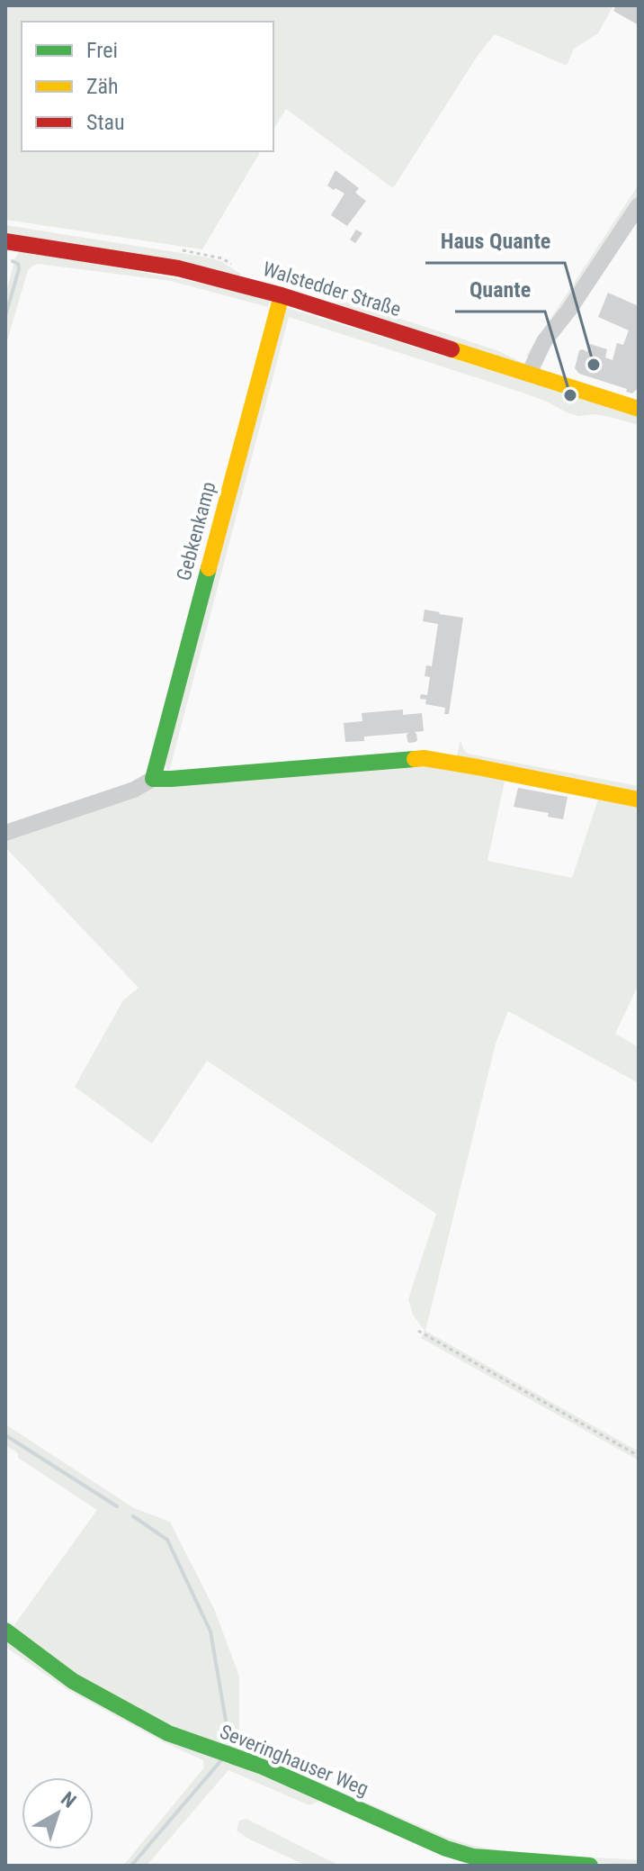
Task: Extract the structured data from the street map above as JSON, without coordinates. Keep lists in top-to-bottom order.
{
  "streets": {
    "street": ["Walstedder Straße", "Gebkenkamp", "Severinghauser Weg"]
  },
  "crossings": [
    ["Walstedder Straße", "Gebkenkamp"]
  ],
  "places": ["Haus Quante", "Quante"],
  "legend": ["Frei", "Zäh", "Stau"],
  "north": "top right"
}
